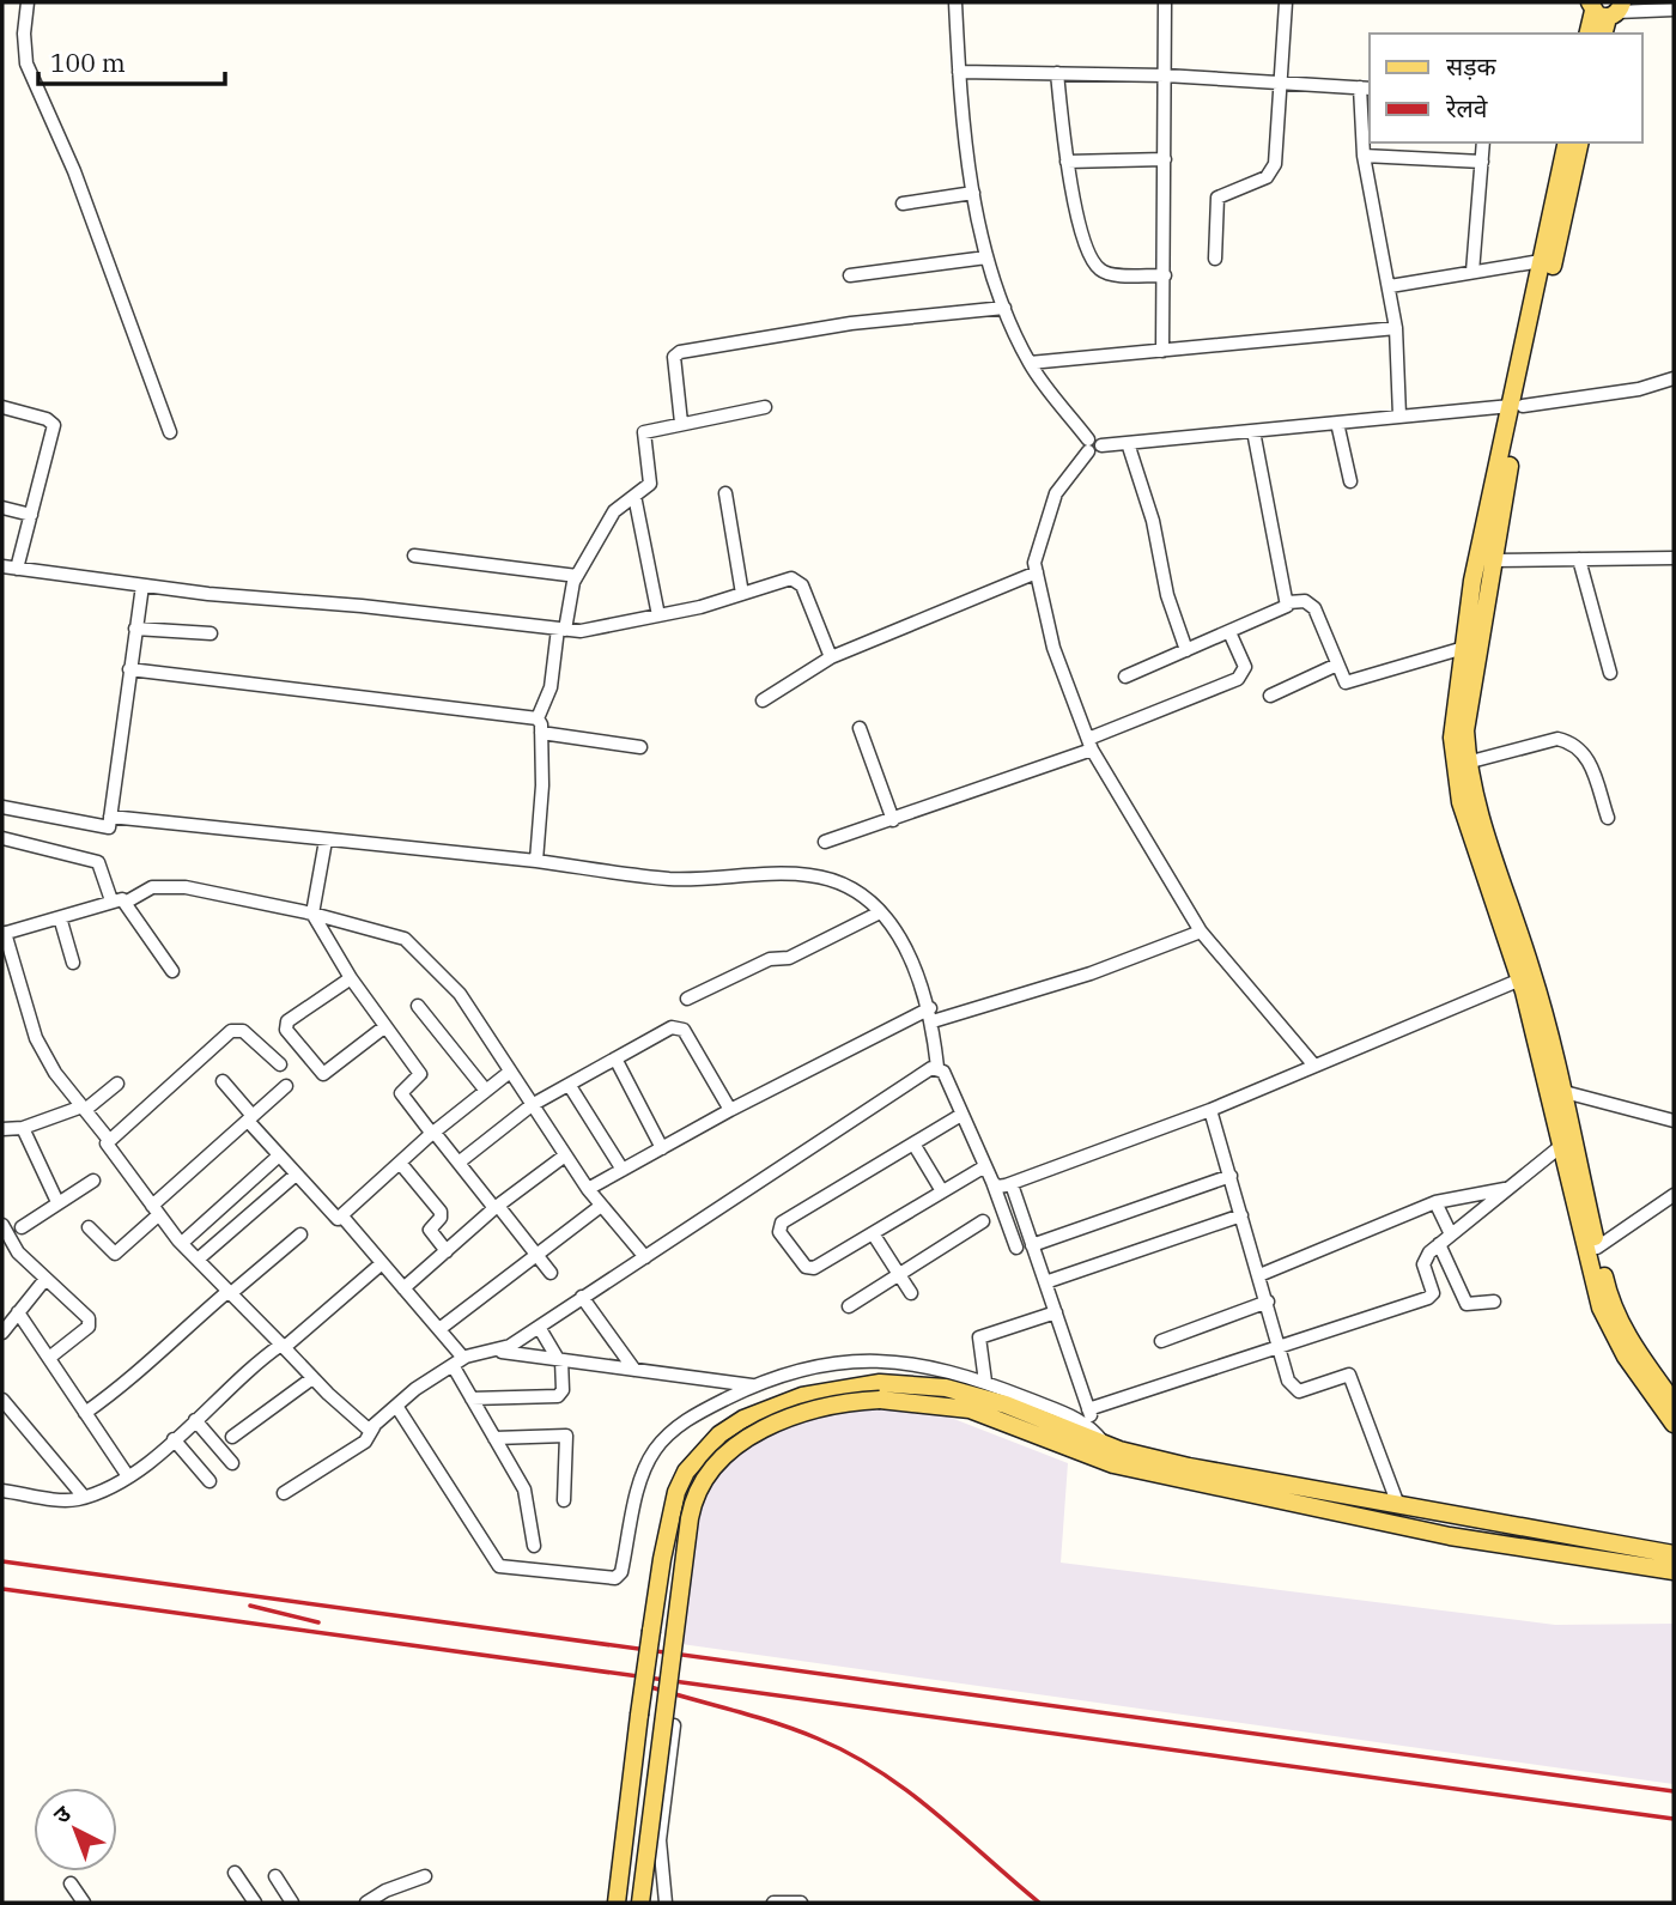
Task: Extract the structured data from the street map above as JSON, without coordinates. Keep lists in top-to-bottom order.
{
  "legend": ["सड़क", "रेलवे"],
  "scale_bar": "100 m",
  "north": "top left"
}
